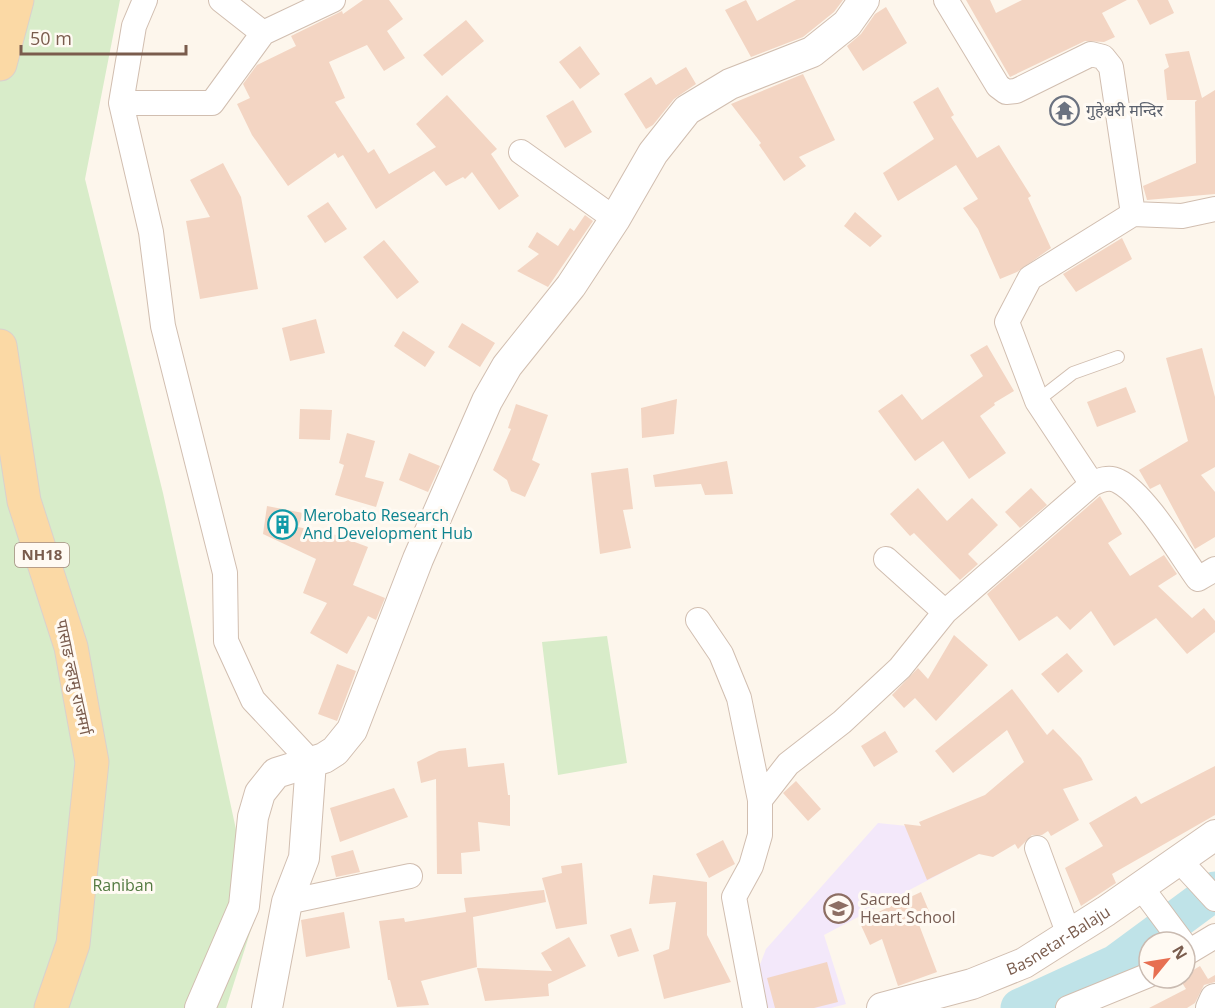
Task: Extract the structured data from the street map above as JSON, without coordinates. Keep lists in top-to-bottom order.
{
  "streets": {
    "main road": ["NH18", "पासाङ ल्हामु राजमर्ग"],
    "street": ["Basnetar-Balaju"]
  },
  "parks": ["Raniban"],
  "places": {
    "temple": ["गुहेश्वरी मन्दिर"],
    "building": ["Merobato Research And Development Hub"],
    "school or university": ["Sacred Heart School"]
  },
  "scale_bar": "50 m",
  "north": "top right"
}
